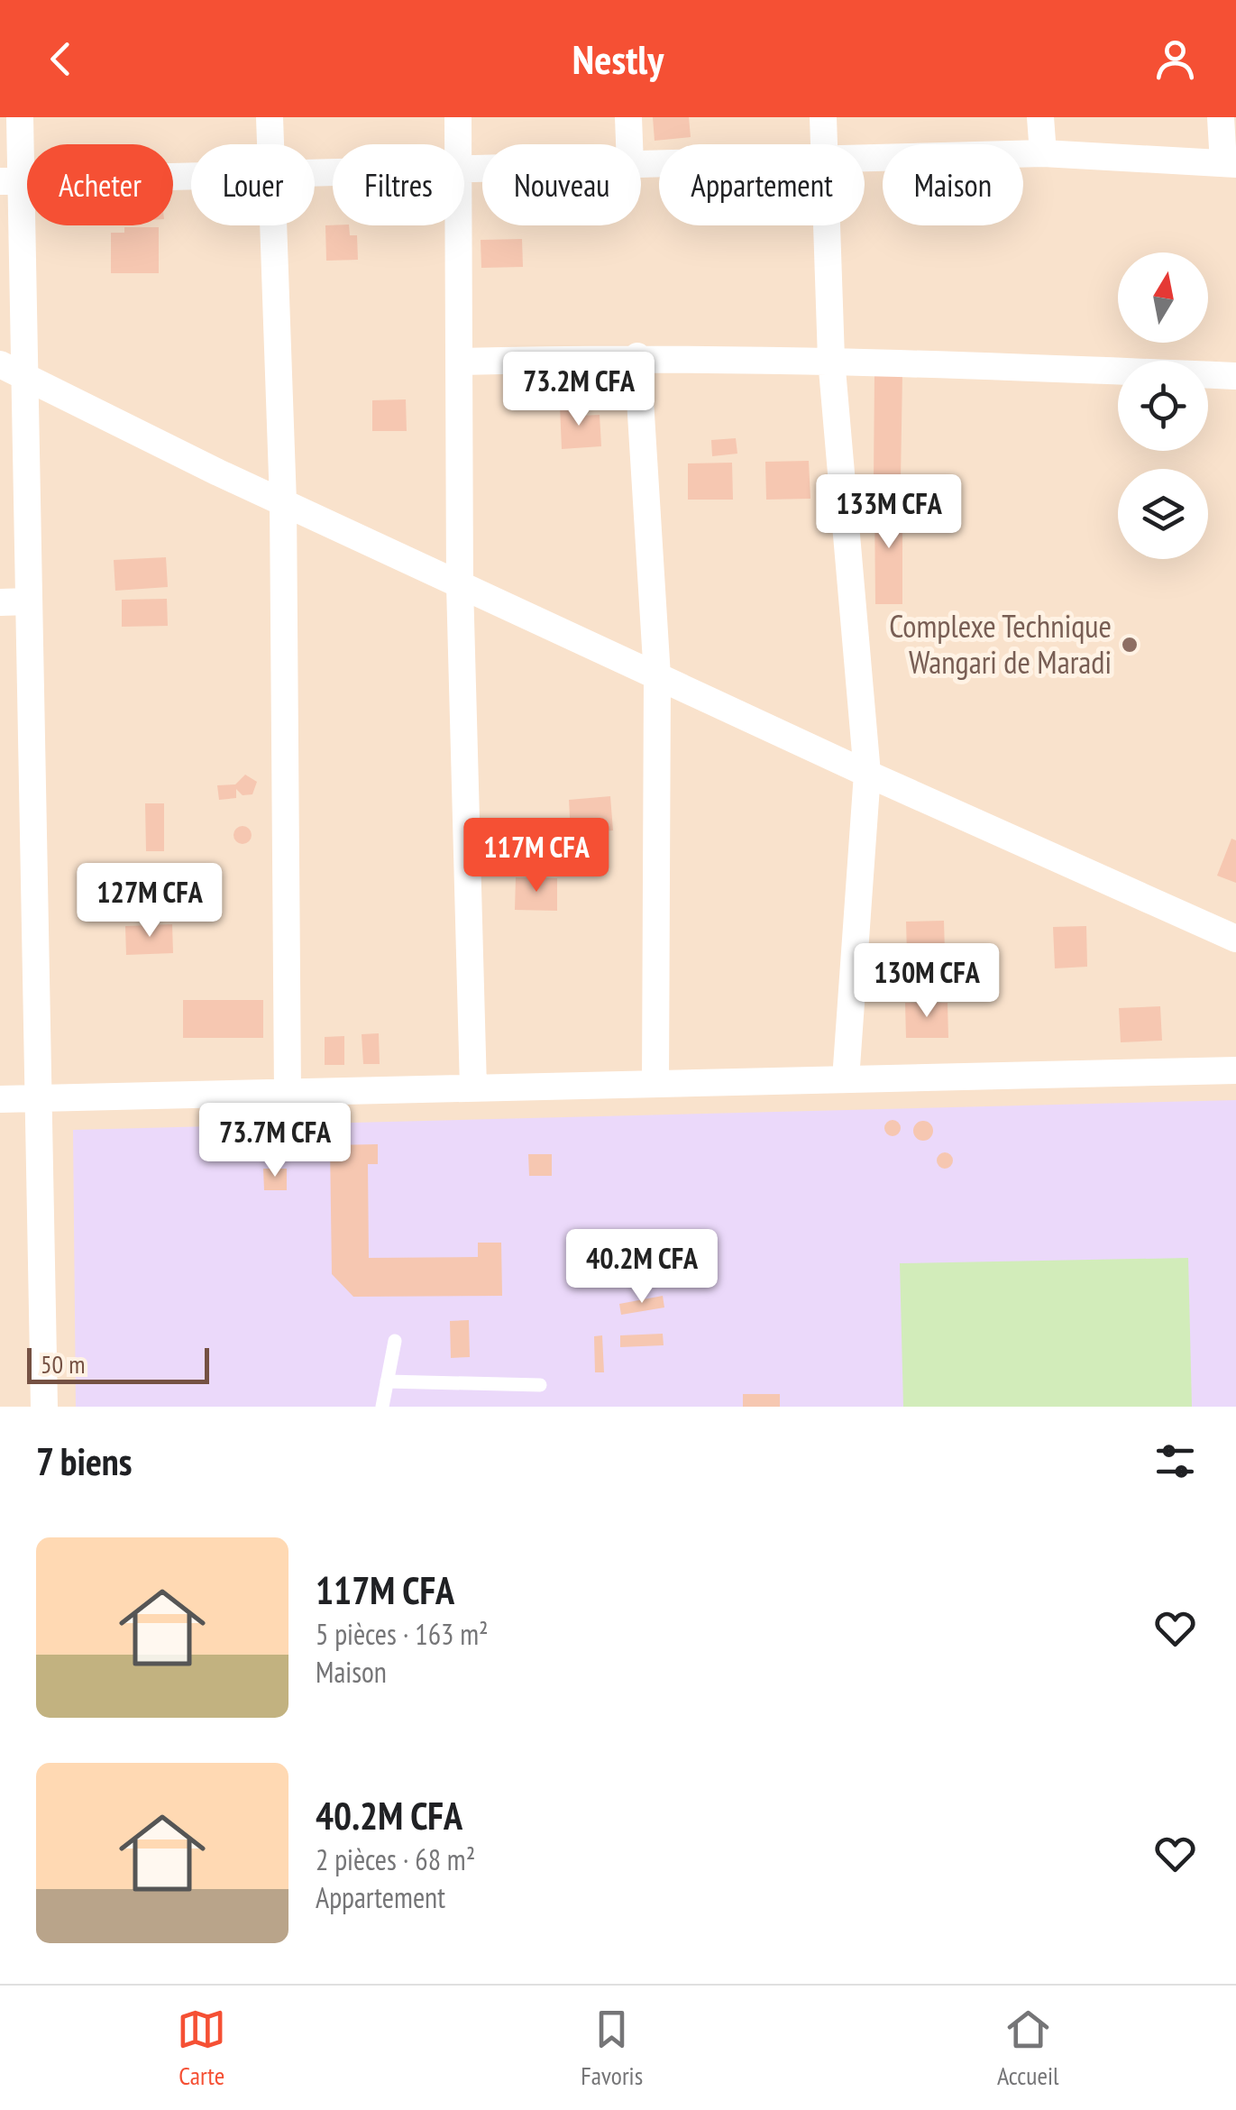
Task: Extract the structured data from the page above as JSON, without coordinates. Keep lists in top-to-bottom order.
{
  "places": ["Complexe Technique Wangari de Maradi"],
  "scale_bar": "50 m",
  "north": "top",
  "page": {
    "header": "Nestly",
    "chip": [
      "Acheter",
      "Louer",
      "Filtres",
      "Nouveau",
      "Appartement",
      "Maison"
    ],
    "price": [
      "73.2M CFA",
      "133M CFA",
      "117M CFA",
      "127M CFA",
      "130M CFA",
      "73.7M CFA",
      "40.2M CFA"
    ],
    "scale": "50 m",
    "heading": "7 biens",
    "list": [
      {
        "name": "117M CFA",
        "note": "5 pièces · 163 m² · Maison"
      },
      {
        "name": "40.2M CFA",
        "note": "2 pièces · 68 m² · Appartement"
      }
    ],
    "tabs": ["Carte", "Favoris", "Accueil"]
  }
}
